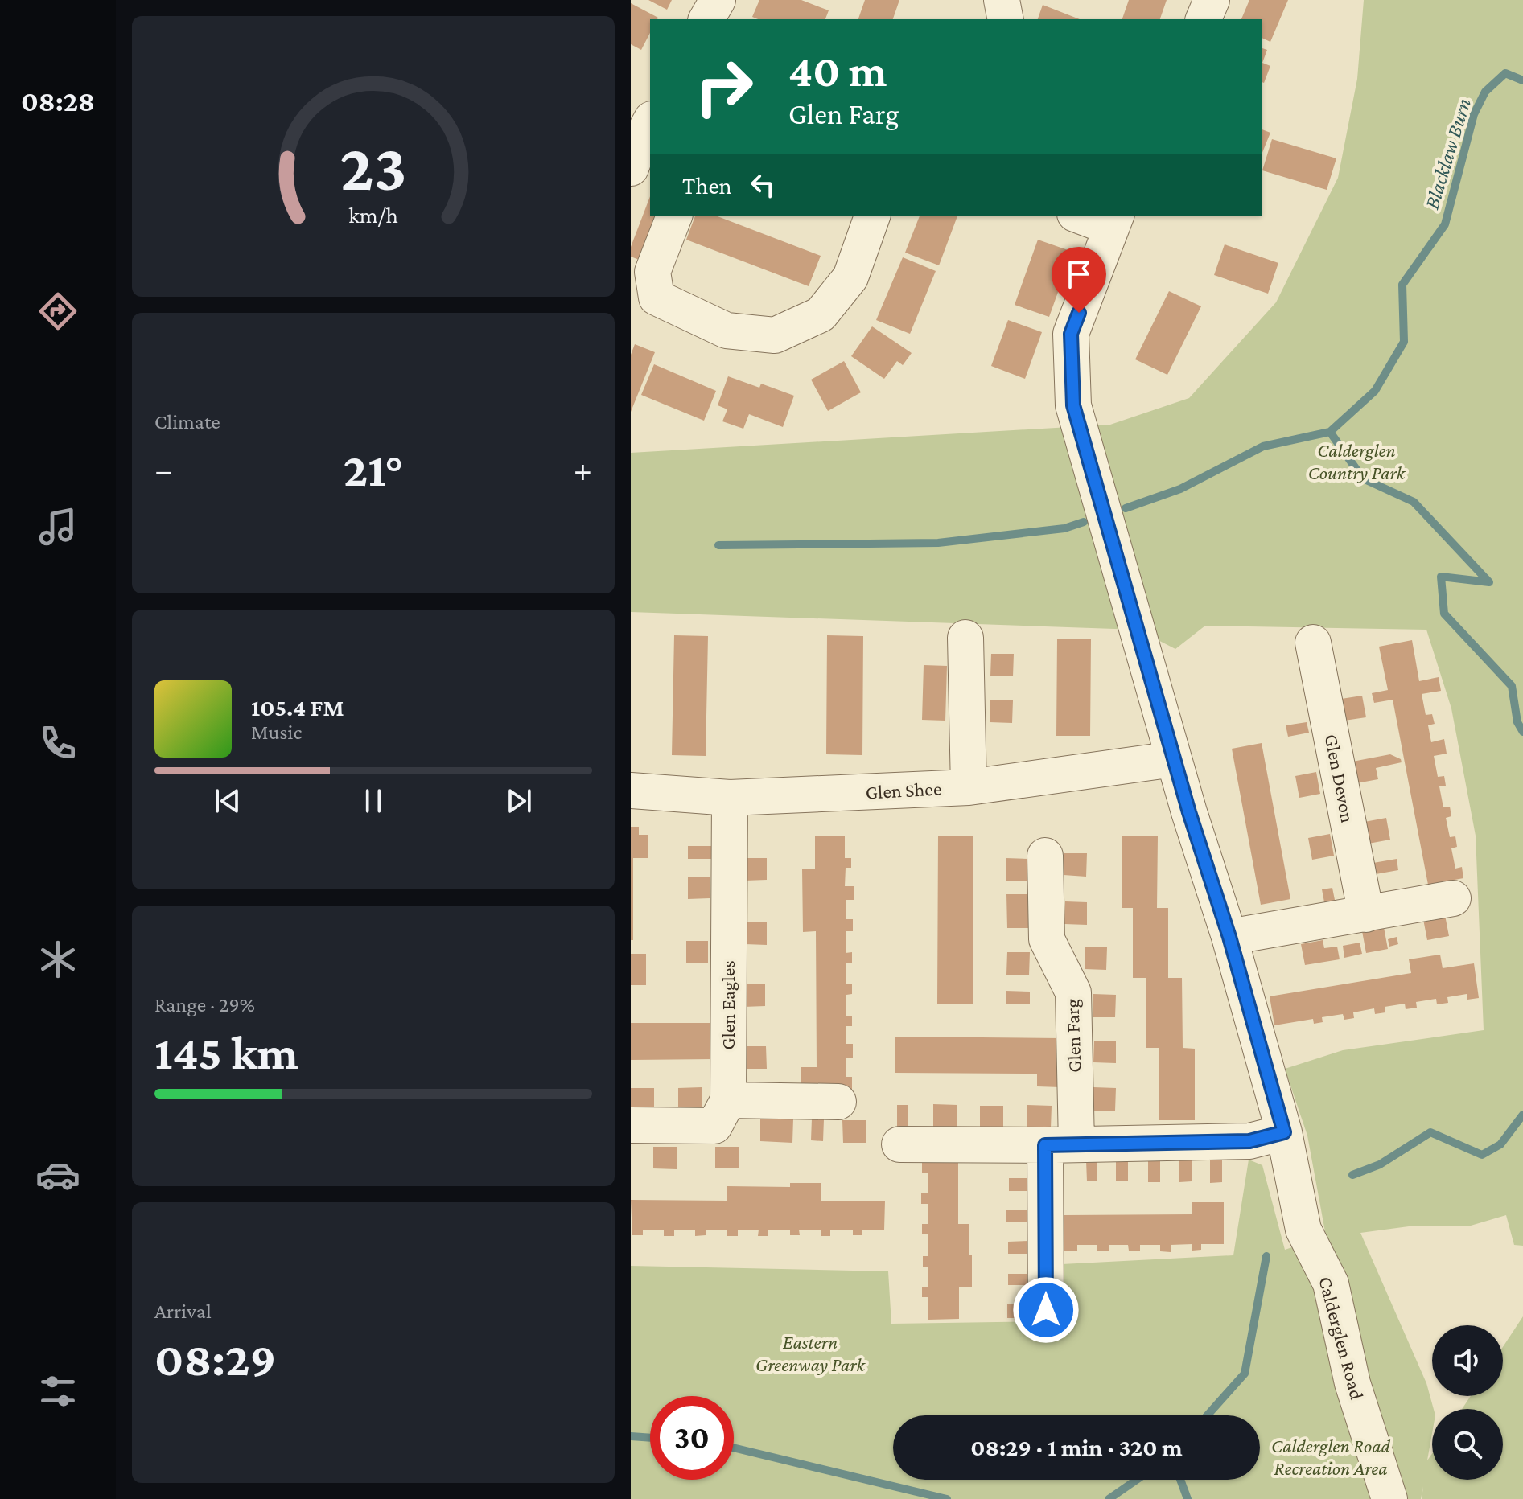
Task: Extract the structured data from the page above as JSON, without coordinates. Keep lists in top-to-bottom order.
{
  "streets": {
    "street": [
      "Glen Devon",
      "Glen Shee",
      "Glen Eagles",
      "Glen Farg",
      "Calderglen Road"
    ]
  },
  "crossings": [
    ["Glen Shee", "Glen Eagles"],
    ["Glen Shee", "Calderglen Road"]
  ],
  "water": ["Blacklaw Burn"],
  "parks": ["Calderglen Country Park", "Eastern Greenway Park", "Calderglen Road Recreation Area"],
  "page": {
    "tabs": "08:28",
    "turn": ["40 m", "Glen Farg"],
    "then": "Then",
    "tile": [
      "Climate",
      ["Range · 29%", "145 km"],
      ["Arrival", "08:29"]
    ],
    "heat": ["−", "21°", "+"],
    "song": ["105.4 FM", "Music"],
    "limit": "30",
    "trip": "08:29 · 1 min · 320 m",
    "gauge": ["23", "km/h"]
  }
}
